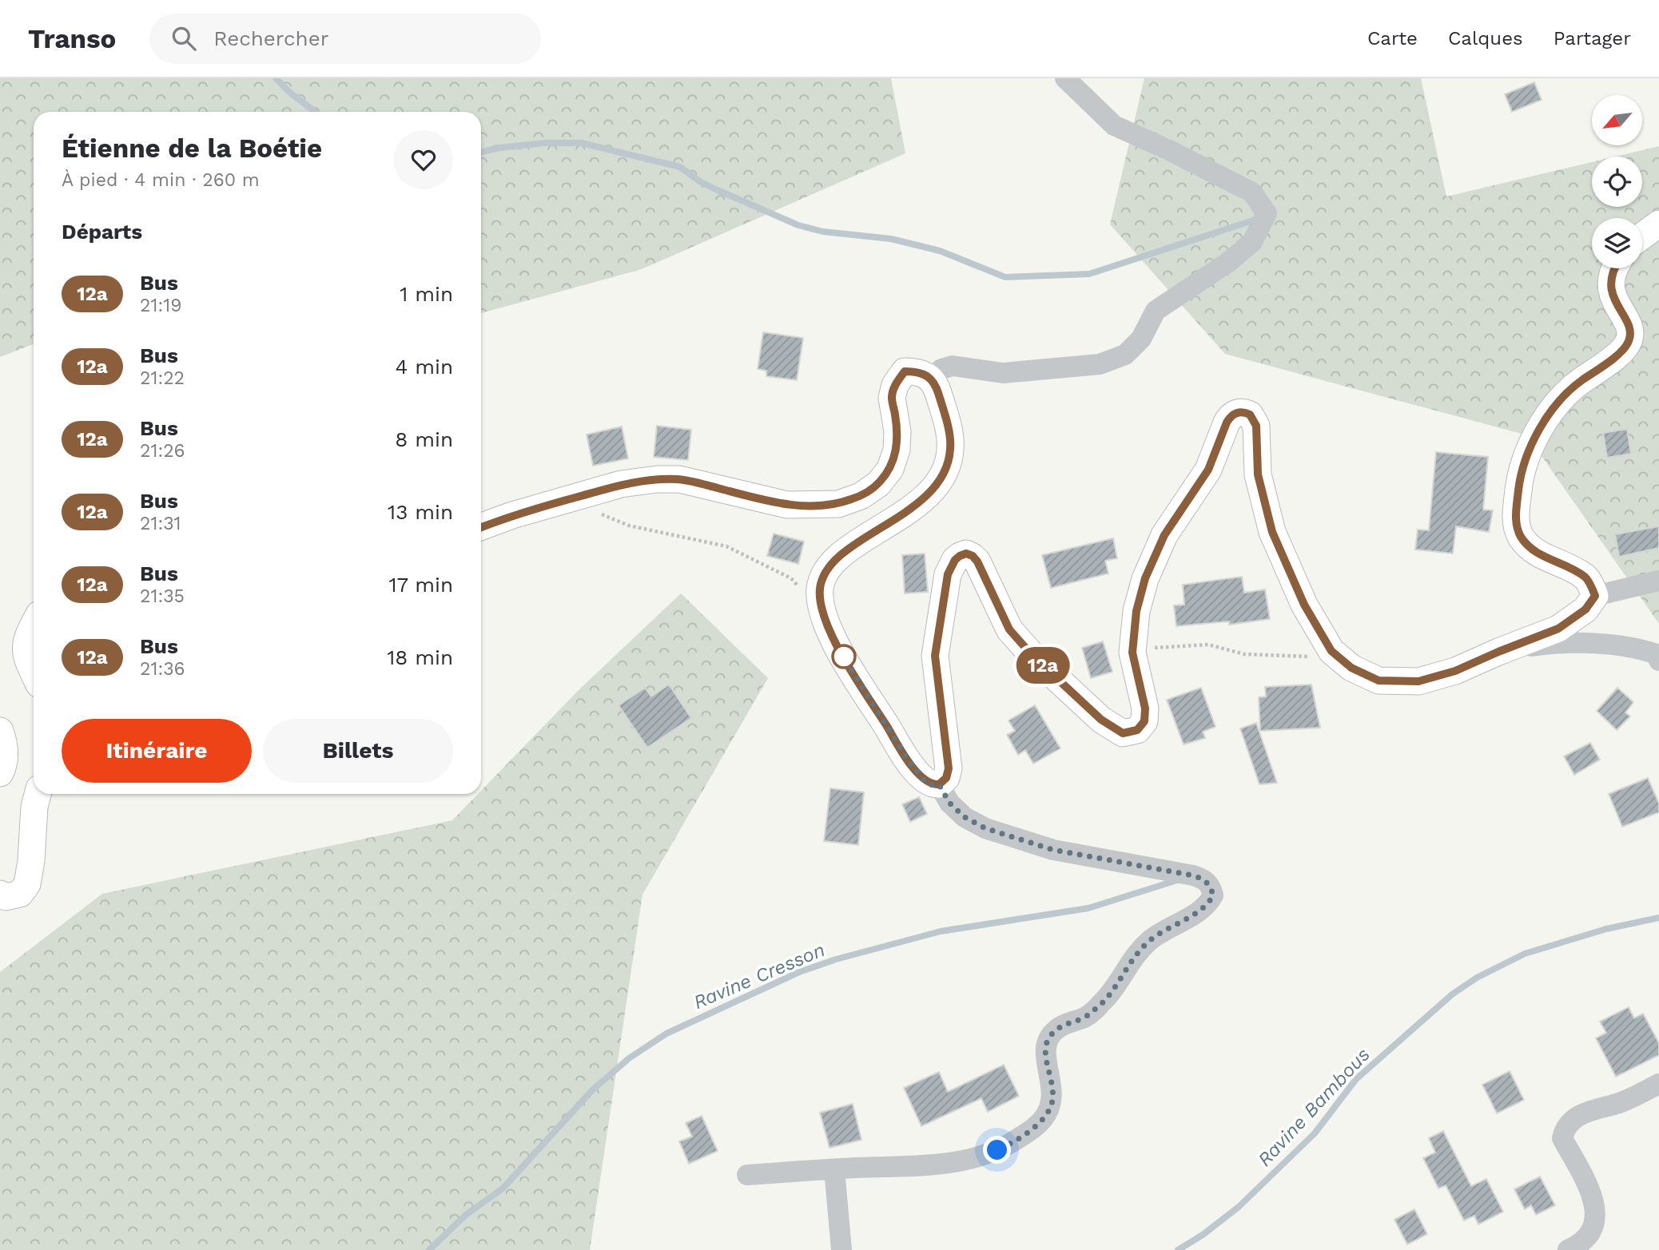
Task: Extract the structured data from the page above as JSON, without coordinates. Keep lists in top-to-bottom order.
{
  "water": ["Ravine Cresson", "Ravine Bambous"],
  "lines": ["bus line 12a"],
  "north": "bottom left",
  "page": {
    "header": "Transo",
    "search": "Rechercher",
    "nav": ["Carte", "Calques", "Partager"],
    "on_map": "12a",
    "heading": [
      ["Étienne de la Boétie", "À pied · 4 min · 260 m"],
      "Départs"
    ],
    "list": [
      {
        "mark": "12a",
        "name": "Bus",
        "note": "21:19",
        "value": "1 min"
      },
      {
        "mark": "12a",
        "name": "Bus",
        "note": "21:22",
        "value": "4 min"
      },
      {
        "mark": "12a",
        "name": "Bus",
        "note": "21:26",
        "value": "8 min"
      },
      {
        "mark": "12a",
        "name": "Bus",
        "note": "21:31",
        "value": "13 min"
      },
      {
        "mark": "12a",
        "name": "Bus",
        "note": "21:35",
        "value": "17 min"
      },
      {
        "mark": "12a",
        "name": "Bus",
        "note": "21:36",
        "value": "18 min"
      }
    ],
    "buttons": ["Itinéraire", "Billets"]
  }
}
